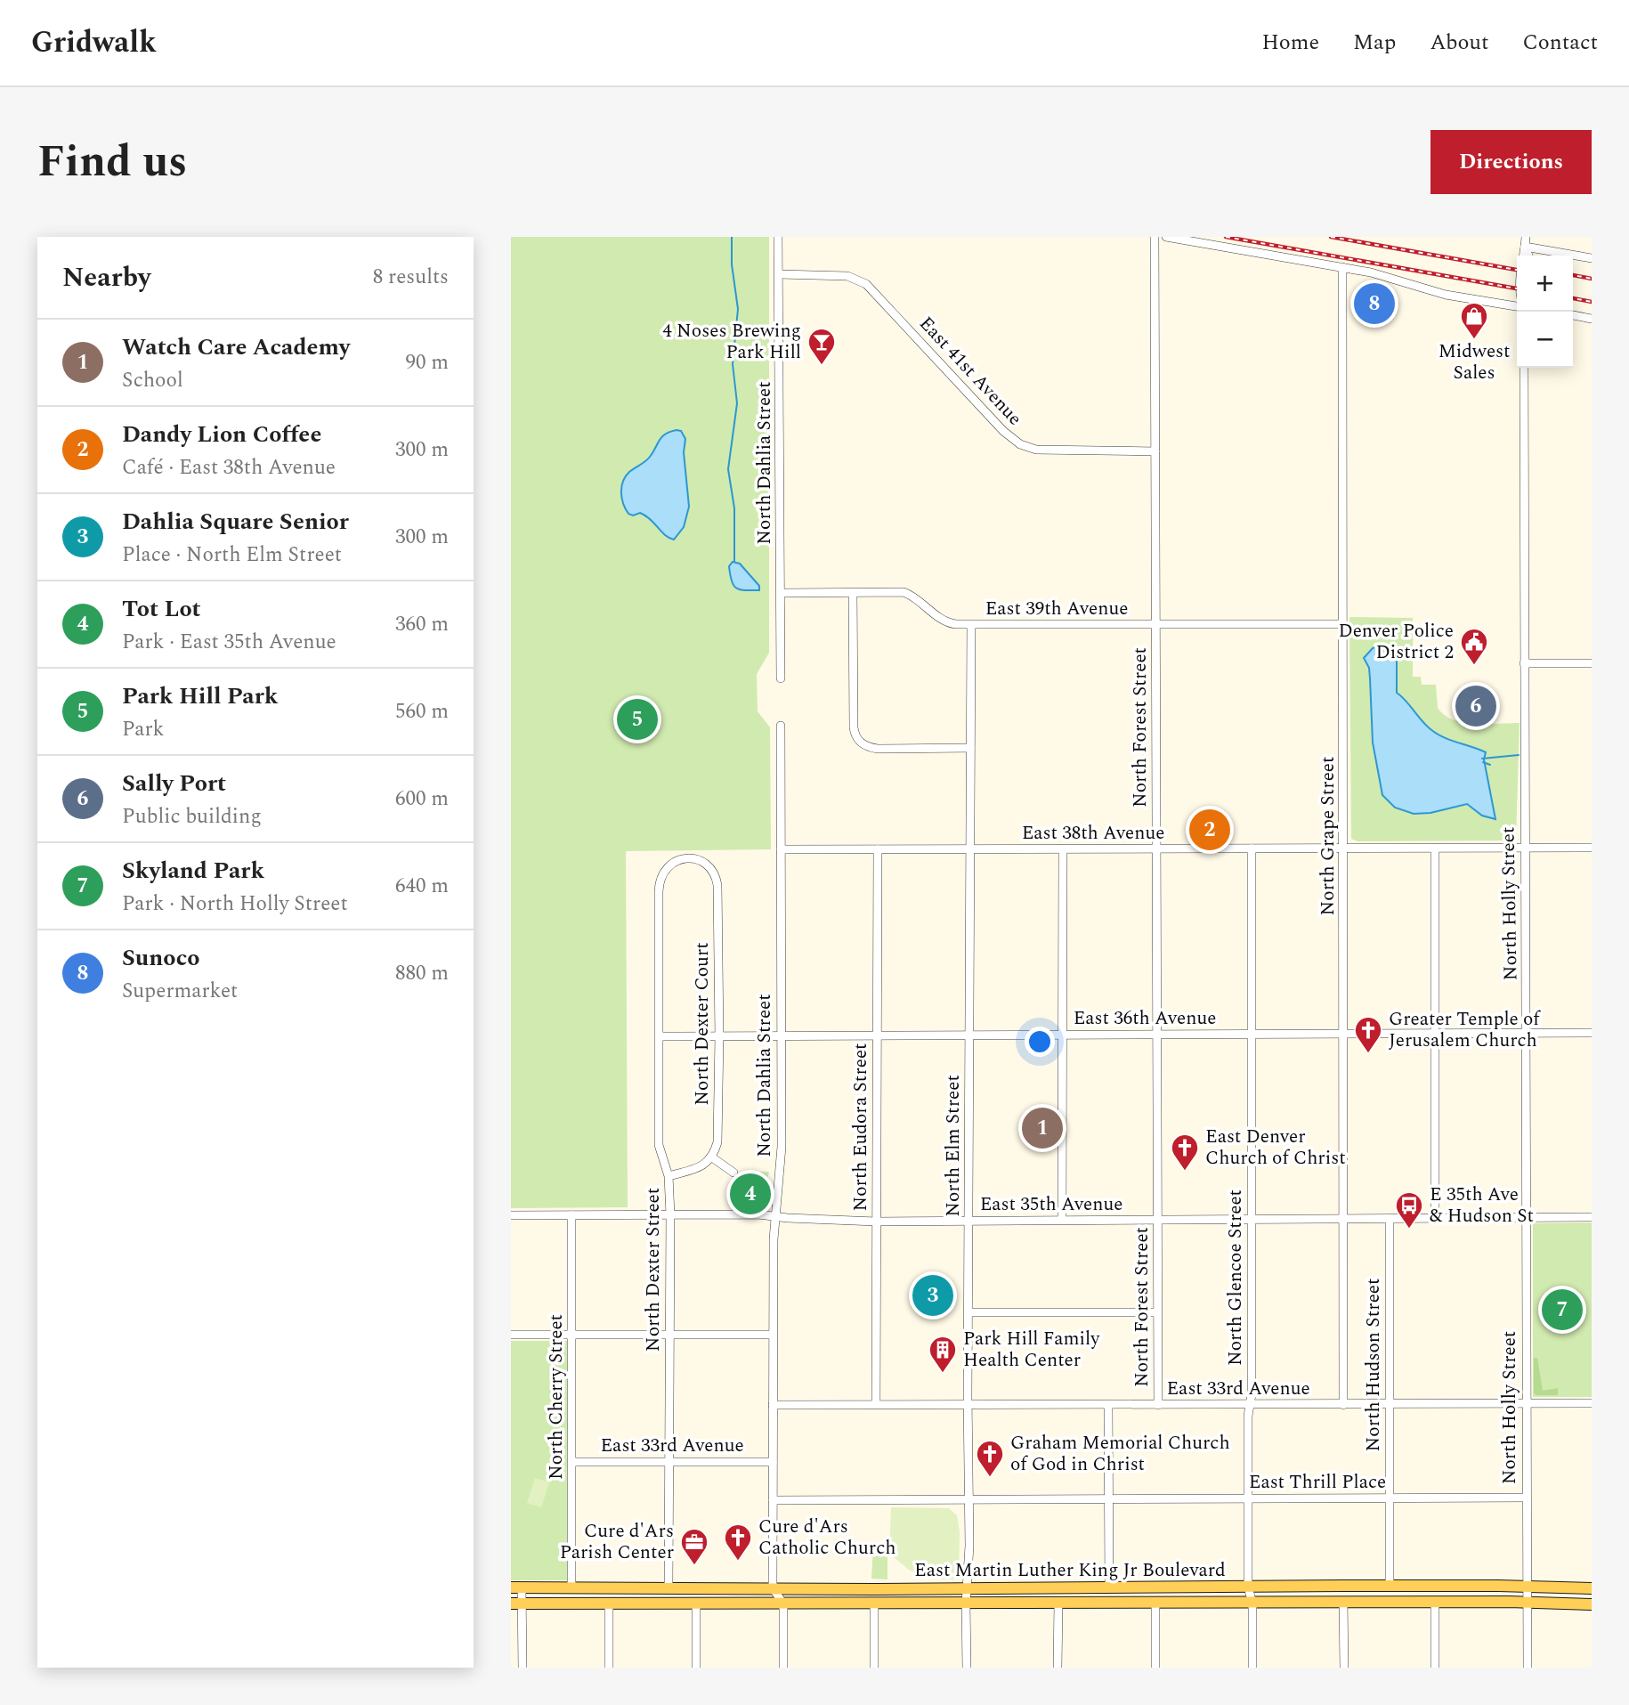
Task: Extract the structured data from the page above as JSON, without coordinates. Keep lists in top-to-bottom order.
{
  "streets": {
    "main road": ["East Martin Luther King Jr Boulevard"],
    "street": [
      "East 41st Avenue",
      "North Dahlia Street",
      "East 39th Avenue",
      "North Forest Street",
      "East 38th Avenue",
      "North Grape Street",
      "North Holly Street",
      "East 36th Avenue",
      "North Dexter Court",
      "North Eudora Street",
      "North Elm Street",
      "East 35th Avenue",
      "North Dexter Street",
      "North Glencoe Street",
      "North Hudson Street",
      "East 33rd Avenue",
      "North Cherry Street",
      "East Thrill Place"
    ]
  },
  "crossings": [
    ["East 41st Avenue", "North Dahlia Street"],
    ["East 41st Avenue", "North Forest Street"],
    ["North Dahlia Street", "East 39th Avenue"],
    ["North Dahlia Street", "East 38th Avenue"],
    ["North Dahlia Street", "East 36th Avenue"],
    ["North Dahlia Street", "East 35th Avenue"],
    ["North Dahlia Street", "East 33rd Avenue"],
    ["North Dahlia Street", "East Thrill Place"],
    ["North Dahlia Street", "East Martin Luther King Jr Boulevard"],
    ["East 39th Avenue", "North Forest Street"],
    ["East 39th Avenue", "North Grape Street"],
    ["East 39th Avenue", "North Elm Street"],
    ["North Forest Street", "East 38th Avenue"],
    ["North Forest Street", "East 36th Avenue"],
    ["North Forest Street", "East 35th Avenue"],
    ["North Forest Street", "East 33rd Avenue"],
    ["East 38th Avenue", "North Grape Street"],
    ["East 38th Avenue", "North Holly Street"],
    ["East 38th Avenue", "North Eudora Street"],
    ["East 38th Avenue", "North Elm Street"],
    ["East 38th Avenue", "North Glencoe Street"],
    ["North Grape Street", "East 36th Avenue"],
    ["North Grape Street", "East 35th Avenue"],
    ["North Grape Street", "East 33rd Avenue"],
    ["North Holly Street", "East 36th Avenue"],
    ["North Holly Street", "East 35th Avenue"],
    ["North Holly Street", "East 33rd Avenue"],
    ["North Holly Street", "East Thrill Place"],
    ["North Holly Street", "East Martin Luther King Jr Boulevard"],
    ["East 36th Avenue", "North Dexter Court"],
    ["East 36th Avenue", "North Eudora Street"],
    ["East 36th Avenue", "North Elm Street"],
    ["East 36th Avenue", "North Dexter Street"],
    ["East 36th Avenue", "North Glencoe Street"],
    ["North Dexter Court", "North Dexter Street"],
    ["North Eudora Street", "East 35th Avenue"],
    ["North Eudora Street", "East 33rd Avenue"],
    ["North Elm Street", "East 35th Avenue"],
    ["North Elm Street", "East 33rd Avenue"],
    ["North Elm Street", "East Thrill Place"],
    ["North Elm Street", "East Martin Luther King Jr Boulevard"],
    ["East 35th Avenue", "North Dexter Street"],
    ["East 35th Avenue", "North Glencoe Street"],
    ["East 35th Avenue", "North Hudson Street"],
    ["East 35th Avenue", "North Cherry Street"],
    ["North Dexter Street", "East 33rd Avenue"],
    ["North Dexter Street", "East Martin Luther King Jr Boulevard"],
    ["North Glencoe Street", "East 33rd Avenue"],
    ["North Glencoe Street", "East Thrill Place"],
    ["North Glencoe Street", "East Martin Luther King Jr Boulevard"],
    ["North Hudson Street", "East 33rd Avenue"],
    ["North Hudson Street", "East Thrill Place"],
    ["North Hudson Street", "East Martin Luther King Jr Boulevard"],
    ["East 33rd Avenue", "North Cherry Street"],
    ["North Cherry Street", "East Martin Luther King Jr Boulevard"]
  ],
  "places": {
    "shop": ["Midwest Sales"],
    "bar": ["4 Noses Brewing Park Hill"],
    "public building": ["Denver Police District 2"],
    "church": [
      "Greater Temple of Jerusalem Church",
      "East Denver Church of Christ",
      "Graham Memorial Church of God in Christ",
      "Cure d'Ars Catholic Church"
    ],
    "bus stop": ["E 35th Ave & Hudson St"],
    "building": ["Park Hill Family Health Center"],
    "office": ["Cure d'Ars Parish Center"]
  },
  "page": {
    "header": "Gridwalk",
    "nav": [
      "Home",
      "Map",
      "About",
      "Contact"
    ],
    "title": "Find us",
    "buttons": "Directions",
    "heading": ["Nearby", "8 results"],
    "map_buttons": ["+", "−"],
    "pins": [
      "8",
      "6",
      "5",
      "2",
      "1",
      "4",
      "3",
      "7"
    ],
    "list": [
      {
        "mark": "1",
        "name": "Watch Care Academy",
        "note": "School",
        "value": "90 m"
      },
      {
        "mark": "2",
        "name": "Dandy Lion Coffee",
        "note": "Café · East 38th Avenue",
        "value": "300 m"
      },
      {
        "mark": "3",
        "name": "Dahlia Square Senior",
        "note": "Place · North Elm Street",
        "value": "300 m"
      },
      {
        "mark": "4",
        "name": "Tot Lot",
        "note": "Park · East 35th Avenue",
        "value": "360 m"
      },
      {
        "mark": "5",
        "name": "Park Hill Park",
        "note": "Park",
        "value": "560 m"
      },
      {
        "mark": "6",
        "name": "Sally Port",
        "note": "Public building",
        "value": "600 m"
      },
      {
        "mark": "7",
        "name": "Skyland Park",
        "note": "Park · North Holly Street",
        "value": "640 m"
      },
      {
        "mark": "8",
        "name": "Sunoco",
        "note": "Supermarket",
        "value": "880 m"
      }
    ]
  }
}
